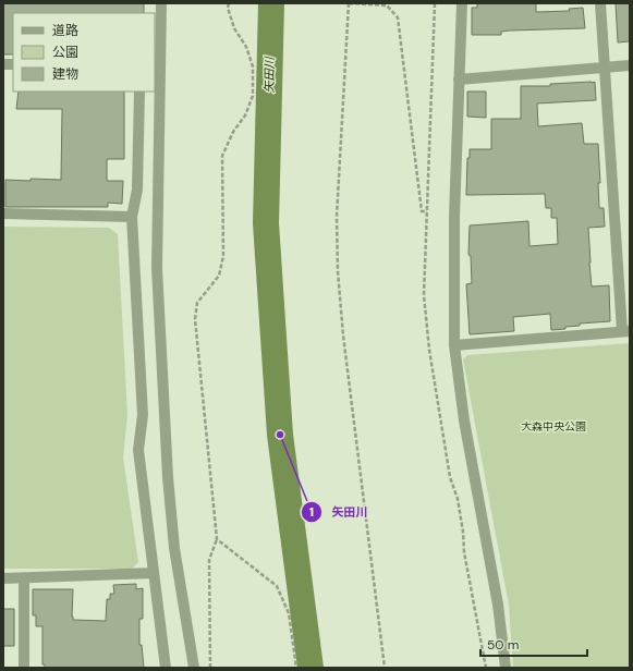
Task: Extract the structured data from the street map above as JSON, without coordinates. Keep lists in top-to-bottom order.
{
  "water": ["矢田川"],
  "parks": ["大森中央公園"],
  "places": ["矢田川"],
  "legend": ["道路", "公園", "建物"],
  "scale_bar": "50 m"
}
